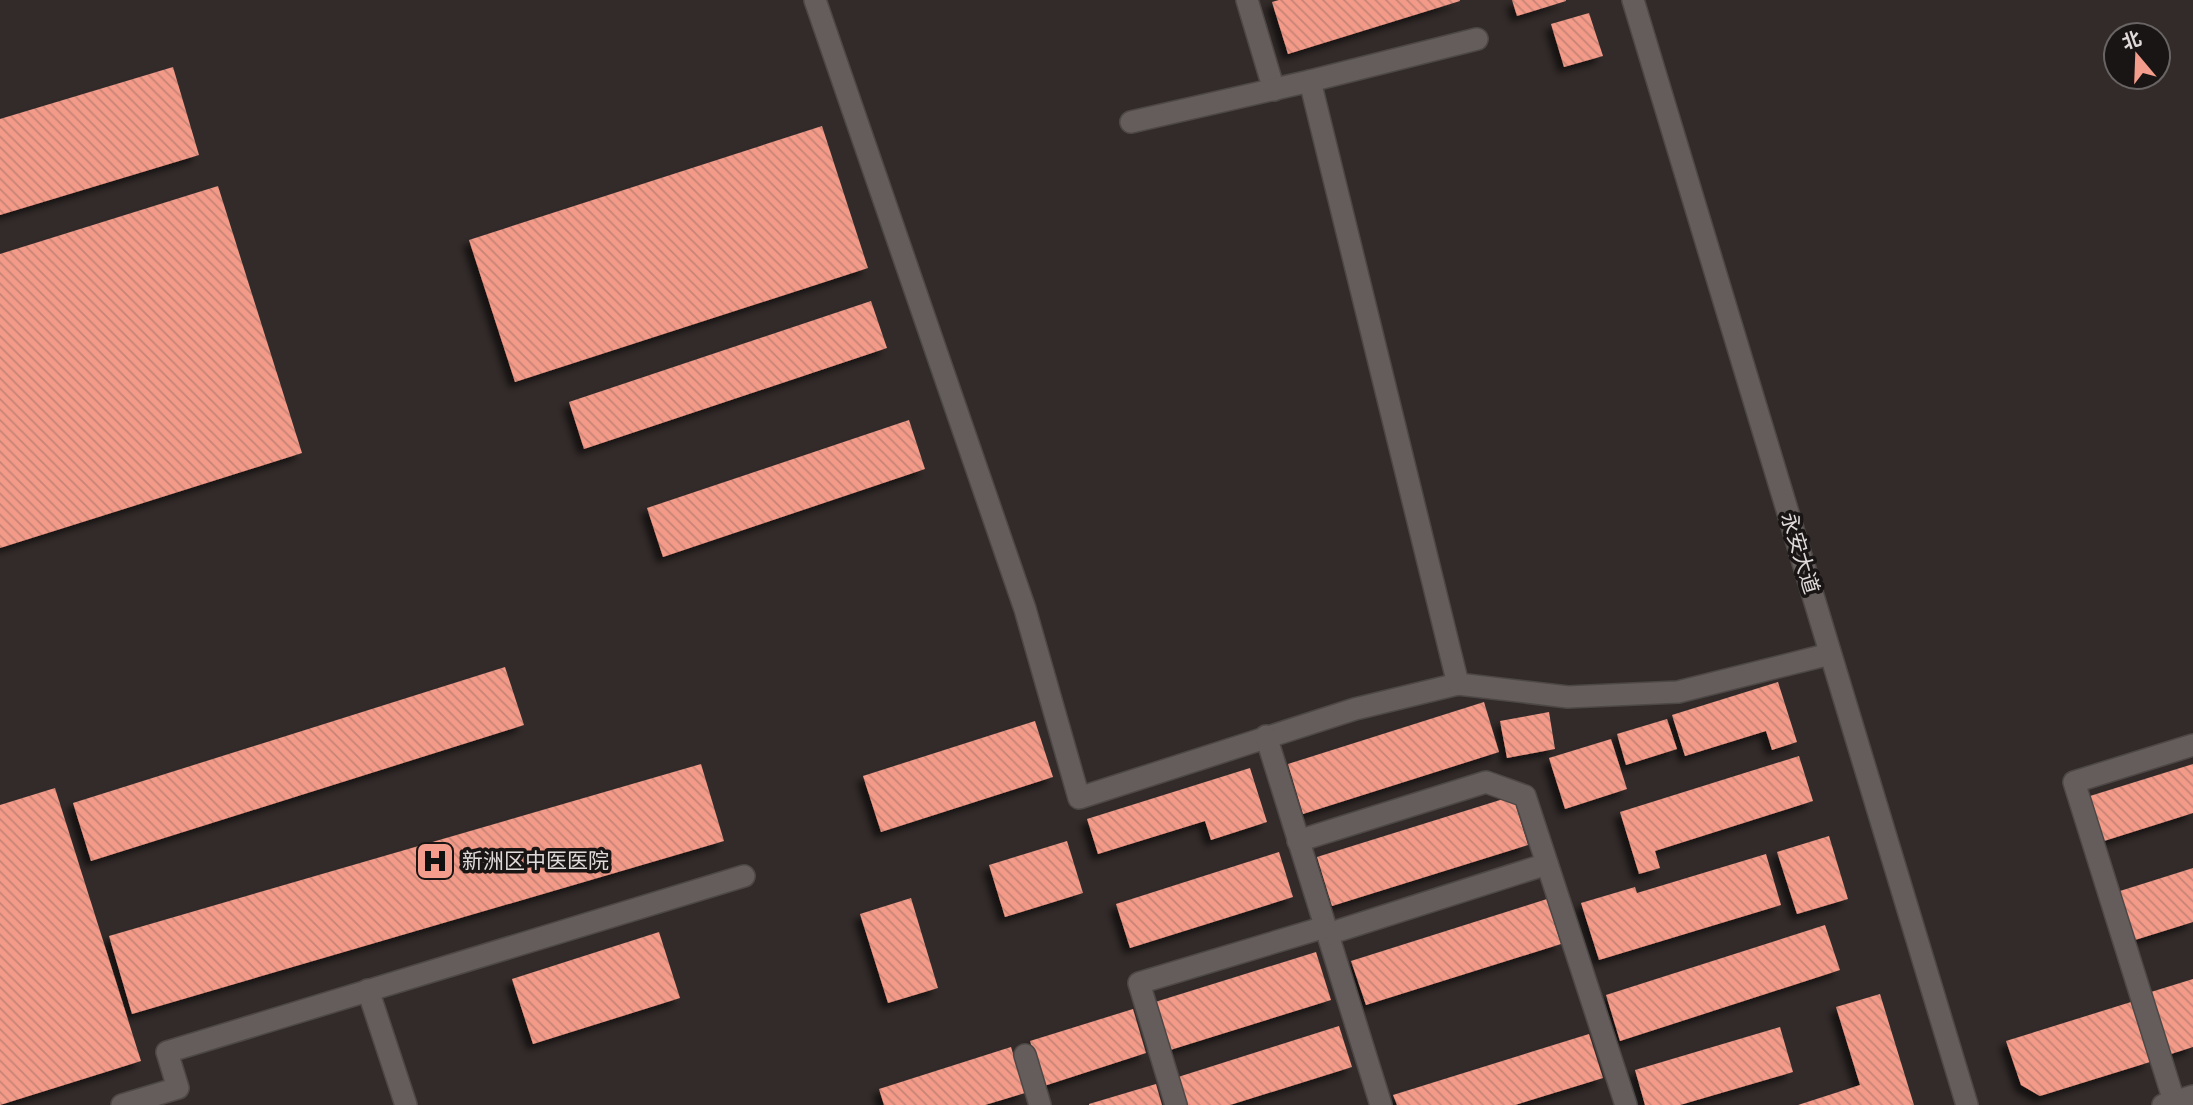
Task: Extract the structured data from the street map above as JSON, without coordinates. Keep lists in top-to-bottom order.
{
  "streets": {
    "street": ["永安大道"]
  },
  "places": {
    "hospital": ["新洲区中医医院"]
  },
  "north": "top"
}
